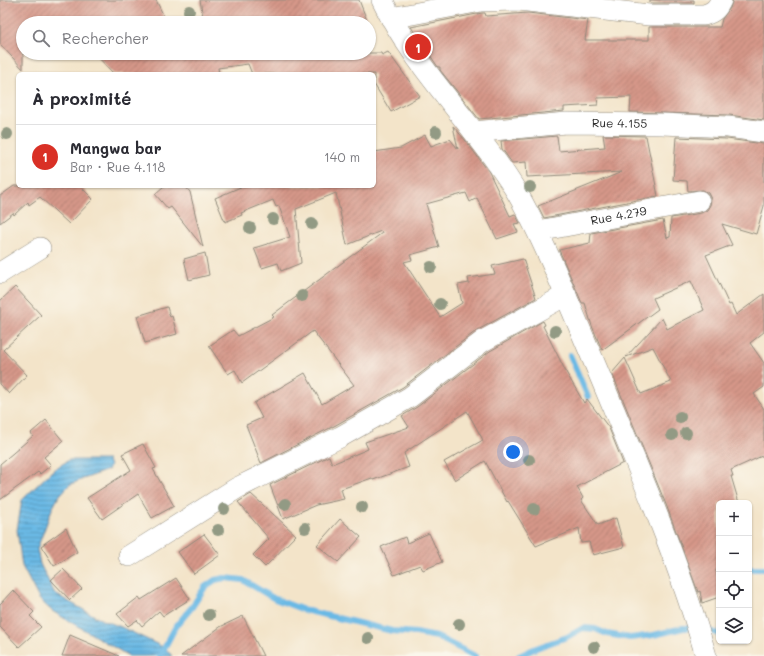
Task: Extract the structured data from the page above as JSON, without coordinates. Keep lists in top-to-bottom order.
{
  "streets": {
    "street": ["Rue 4.155", "Rue 4.279"]
  },
  "page": {
    "search": "Rechercher",
    "pins": "1",
    "heading": "À proximité",
    "list": [
      {
        "mark": "1",
        "name": "Mangwa bar",
        "note": "Bar · Rue 4.118",
        "value": "140 m"
      }
    ],
    "map_buttons": ["+", "−"]
  }
}
